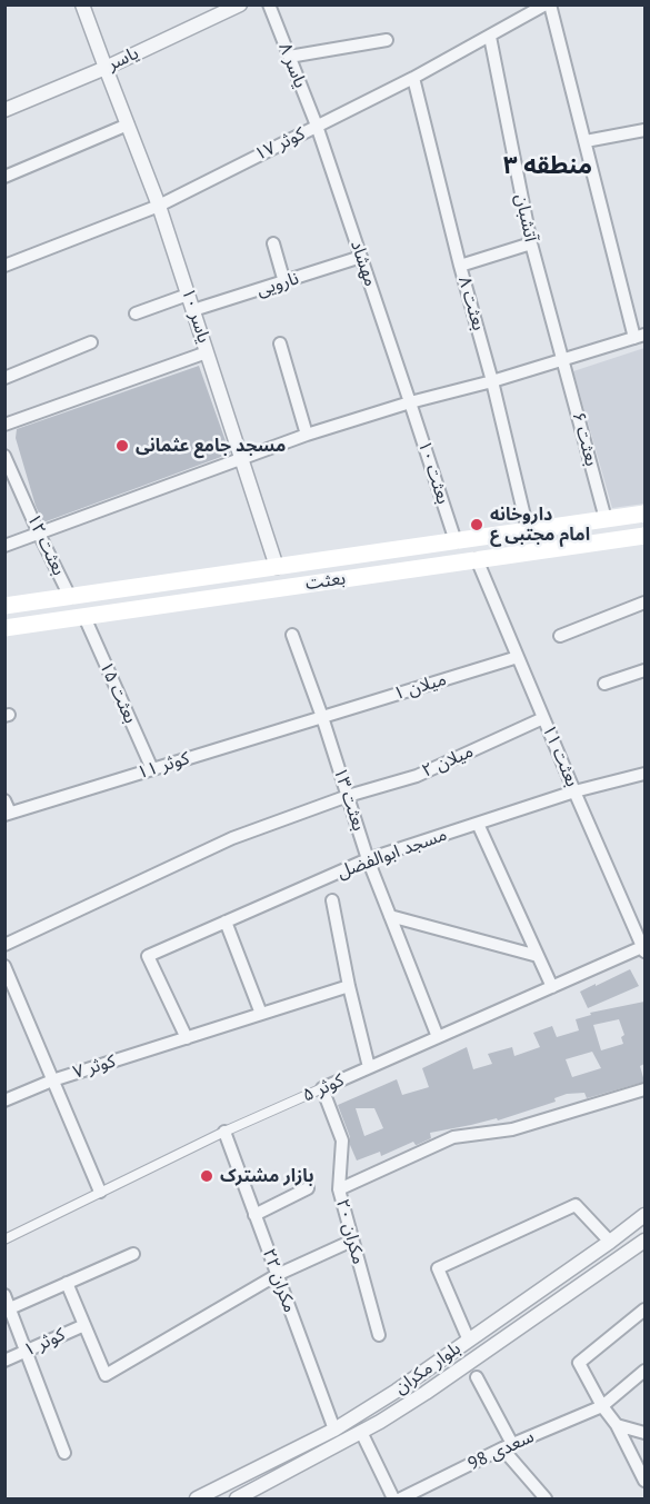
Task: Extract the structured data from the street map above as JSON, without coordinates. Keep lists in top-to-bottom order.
{
  "streets": {
    "main road": ["بعثت"],
    "street": [
      "یاسر",
      "یاسر ۸",
      "کوثر ۱۷",
      "آتشبان",
      "مهشاد",
      "نارویی",
      "بعثت ۸",
      "یاسر ۱۰",
      "بعثت ۶",
      "بعثت ۱۰",
      "بعثت ۱۲",
      "میلان ۱",
      "بعثت ۱۵",
      "بعثت ۱۱",
      "میلان ۲",
      "کوثر ۱۱",
      "بعثت ۱۳",
      "مسجد ابوالفضل",
      "کوثر ۷",
      "کوثر ۵",
      "مکران ۲۰",
      "مکران ۲۲",
      "کوثر ۱",
      "بلوار مکران",
      "سعدی 98"
    ]
  },
  "crossings": [
    ["یاسر", "یاسر ۱۰"],
    ["یاسر ۸", "کوثر ۱۷"],
    ["یاسر ۸", "مهشاد"],
    ["کوثر ۱۷", "آتشبان"],
    ["کوثر ۱۷", "مهشاد"],
    ["کوثر ۱۷", "بعثت ۸"],
    ["کوثر ۱۷", "یاسر ۱۰"],
    ["آتشبان", "بعثت ۶"],
    ["مهشاد", "نارویی"],
    ["مهشاد", "بعثت ۱۰"],
    ["نارویی", "یاسر ۱۰"],
    ["بعثت ۸", "بعثت"],
    ["یاسر ۱۰", "بعثت"],
    ["بعثت ۶", "بعثت"],
    ["بعثت ۱۰", "بعثت"],
    ["بعثت ۱۲", "بعثت"],
    ["بعثت", "بعثت ۱۵"],
    ["بعثت", "بعثت ۱۱"],
    ["میلان ۱", "بعثت ۱۱"],
    ["میلان ۱", "کوثر ۱۱"],
    ["میلان ۱", "بعثت ۱۳"],
    ["بعثت ۱۵", "کوثر ۱۱"],
    ["بعثت ۱۱", "میلان ۲"],
    ["بعثت ۱۱", "مسجد ابوالفضل"],
    ["بعثت ۱۱", "کوثر ۵"],
    ["میلان ۲", "بعثت ۱۳"],
    ["کوثر ۱۱", "بعثت ۱۳"],
    ["بعثت ۱۳", "مسجد ابوالفضل"],
    ["بعثت ۱۳", "کوثر ۵"],
    ["مسجد ابوالفضل", "کوثر ۷"],
    ["کوثر ۵", "مکران ۲۰"],
    ["کوثر ۵", "مکران ۲۲"],
    ["مکران ۲۲", "بلوار مکران"]
  ],
  "districts": ["منطقه ۳"],
  "places": ["مسجد جامع عثمانی", "داروخانه امام مجتبی ع", "بازار مشترک"]
}
